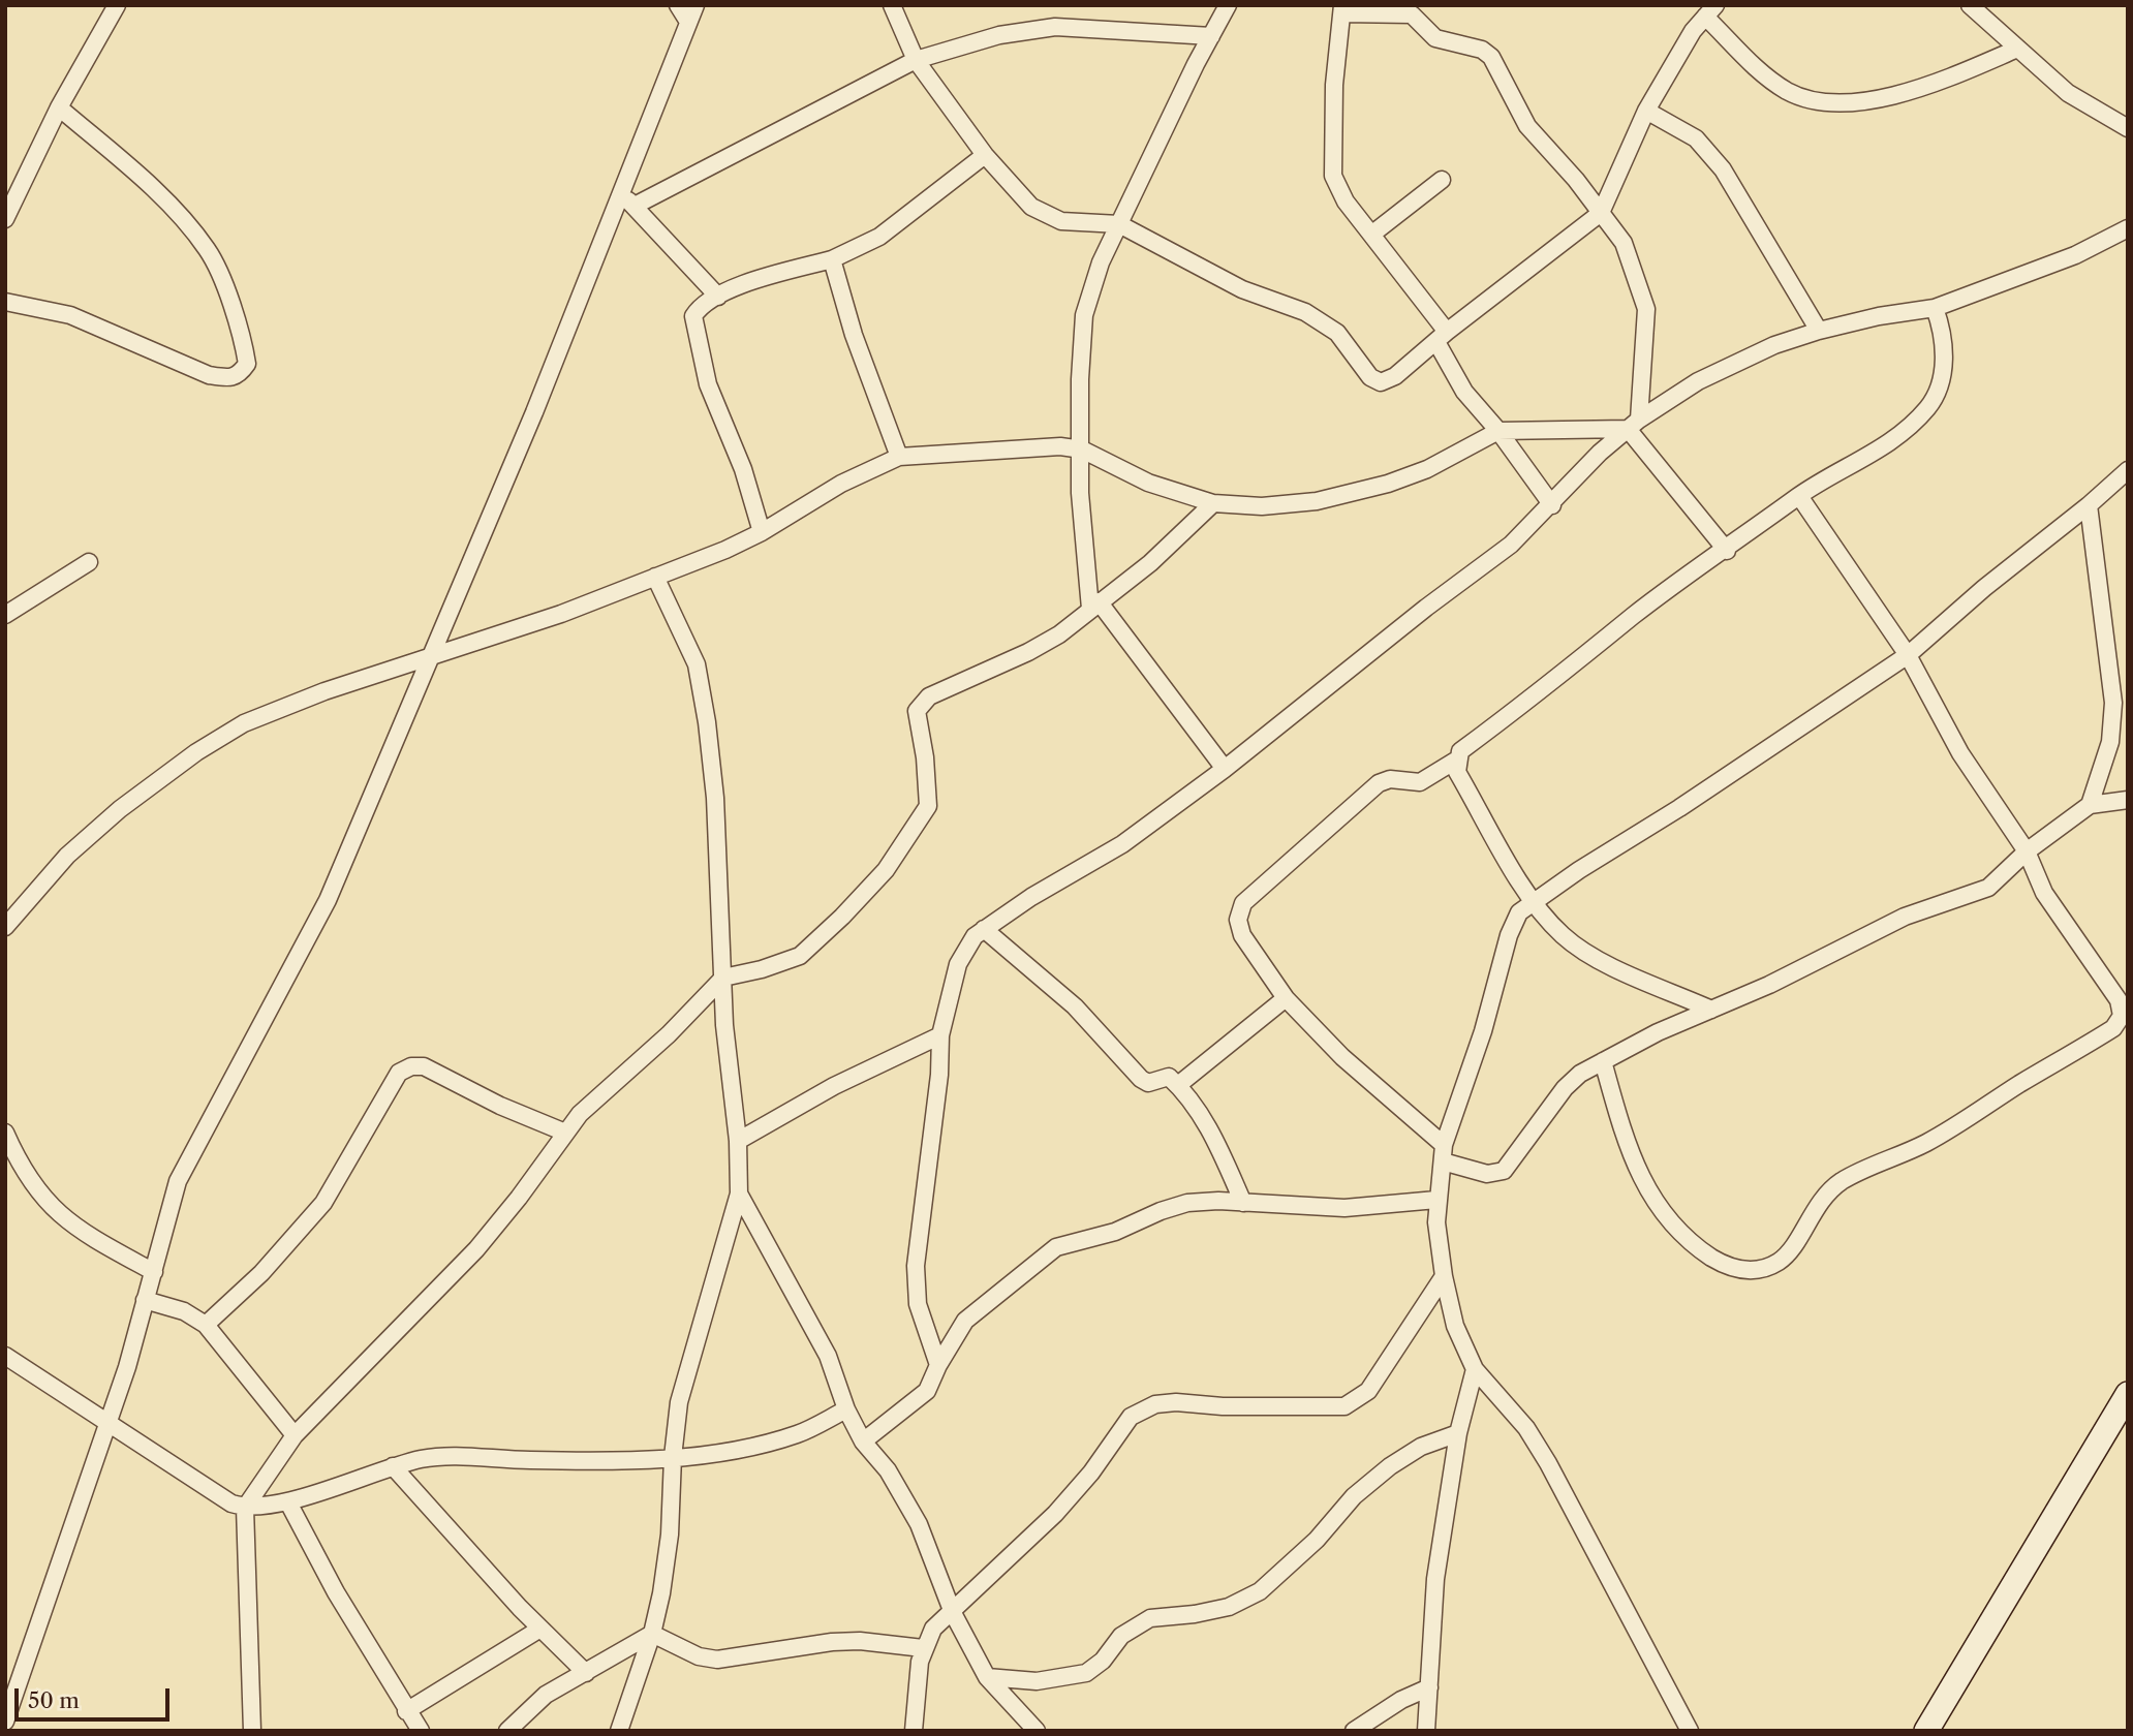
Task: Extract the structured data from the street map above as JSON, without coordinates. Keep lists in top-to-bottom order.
{
  "scale_bar": "50 m"
}
